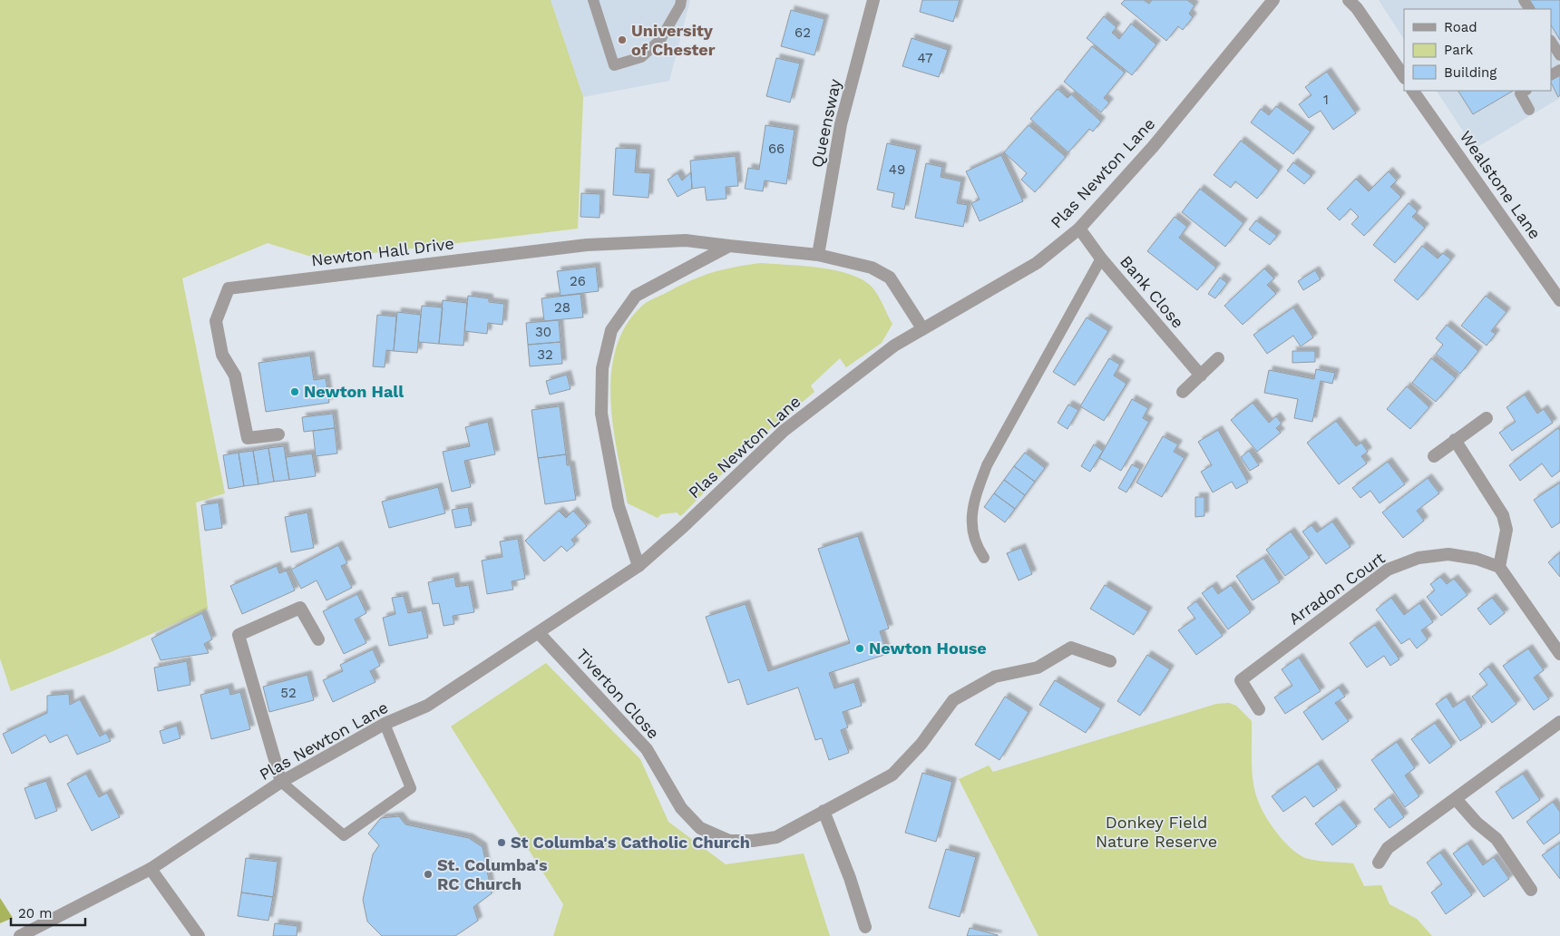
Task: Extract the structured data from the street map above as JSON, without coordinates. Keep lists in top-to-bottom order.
{
  "streets": {
    "street": [
      "Queensway",
      "Plas Newton Lane",
      "Wealstone Lane",
      "Newton Hall Drive",
      "Bank Close",
      "Arradon Court",
      "Tiverton Close"
    ]
  },
  "crossings": [
    ["Plas Newton Lane", "Bank Close"],
    ["Plas Newton Lane", "Tiverton Close"]
  ],
  "parks": ["Donkey Field Nature Reserve"],
  "places": [
    "University of Chester",
    "Newton Hall",
    "Newton House",
    "St Columba's Catholic Church",
    "St. Columba's RC Church"
  ],
  "house_numbers": [
    "62",
    "47",
    "1",
    "66",
    "49",
    "26",
    "28",
    "30",
    "32",
    "52"
  ],
  "legend": ["Road", "Park", "Building"],
  "scale_bar": "20 m"
}
